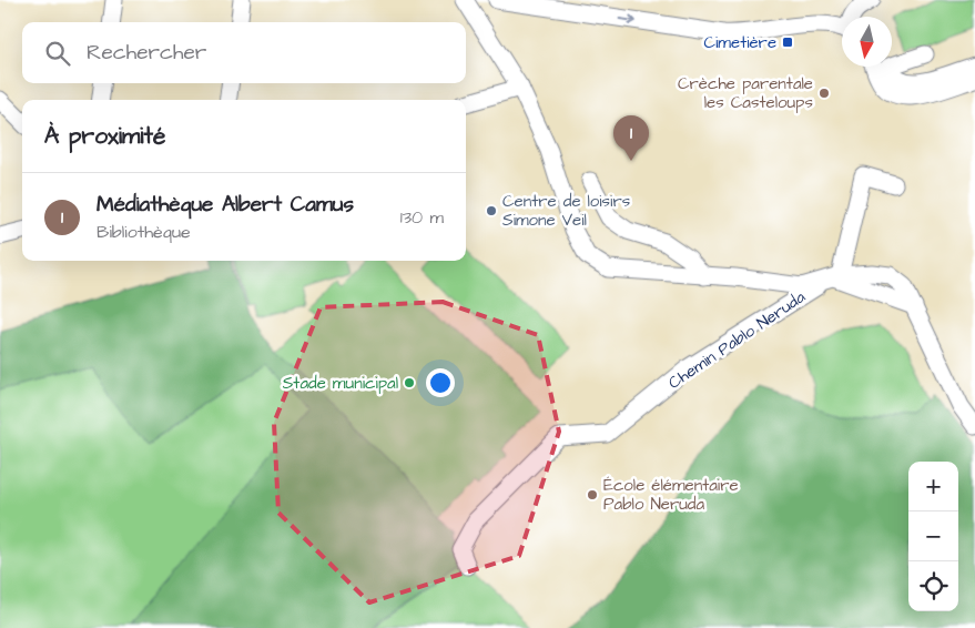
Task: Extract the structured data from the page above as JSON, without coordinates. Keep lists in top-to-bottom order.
{
  "streets": {
    "street": ["Chemin Pablo Neruda"]
  },
  "places": {
    "transit": ["Cimetière"],
    "other": [
      "Crèche parentale les Casteloups",
      "Centre de loisirs Simone Veil",
      "Stade municipal",
      "École élémentaire Pablo Neruda"
    ]
  },
  "north": "bottom",
  "page": {
    "search": "Rechercher",
    "heading": "À proximité",
    "pins": "1",
    "list": [
      {
        "mark": "1",
        "name": "Médiathèque Albert Camus",
        "note": "Bibliothèque",
        "value": "130 m"
      }
    ],
    "map_buttons": ["+", "−"]
  }
}
